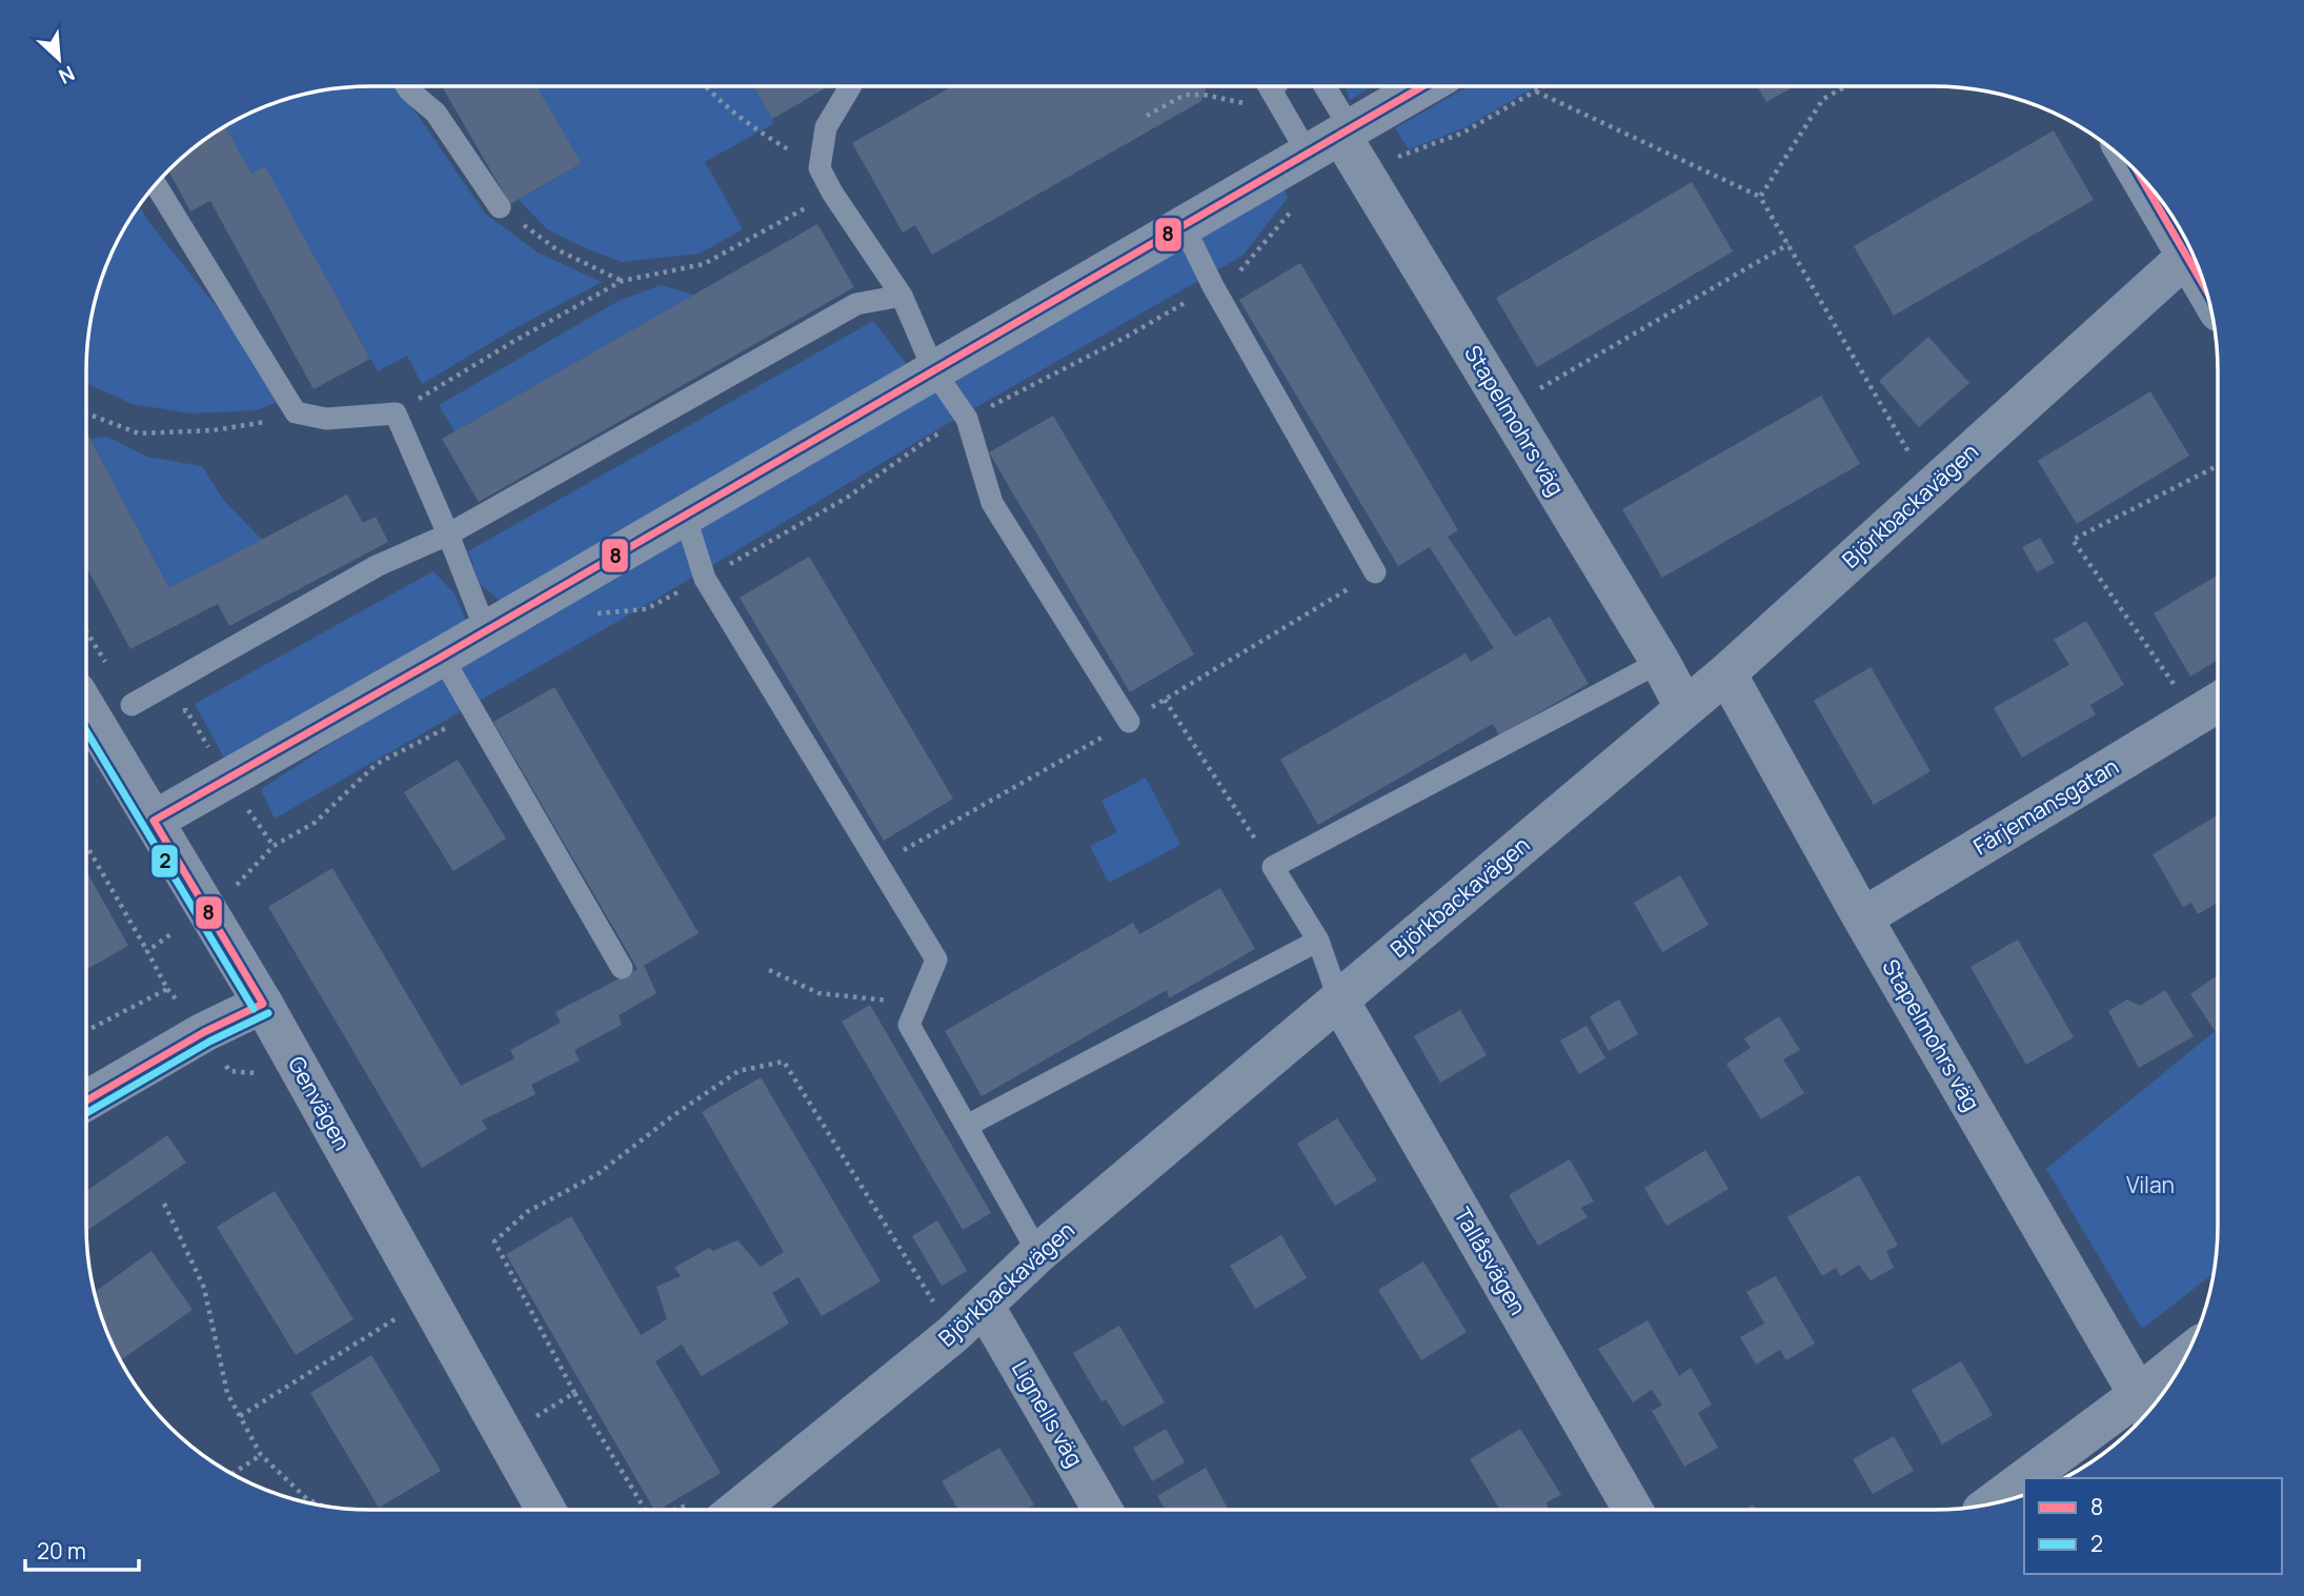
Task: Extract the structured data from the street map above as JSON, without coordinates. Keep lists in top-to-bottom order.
{
  "streets": {
    "street": [
      "Stapelmohrs väg",
      "Björkbackavägen",
      "Färjemansgatan",
      "Genvägen",
      "Tallåsvägen",
      "Lignells väg"
    ]
  },
  "crossings": [
    ["Stapelmohrs väg", "Björkbackavägen"],
    ["Stapelmohrs väg", "Färjemansgatan"],
    ["Björkbackavägen", "Tallåsvägen"],
    ["Björkbackavägen", "Lignells väg"]
  ],
  "parks": ["Vilan"],
  "lines": ["transit line 8", "transit line 2"],
  "legend": ["8", "2"],
  "scale_bar": "20 m",
  "north": "bottom right"
}
